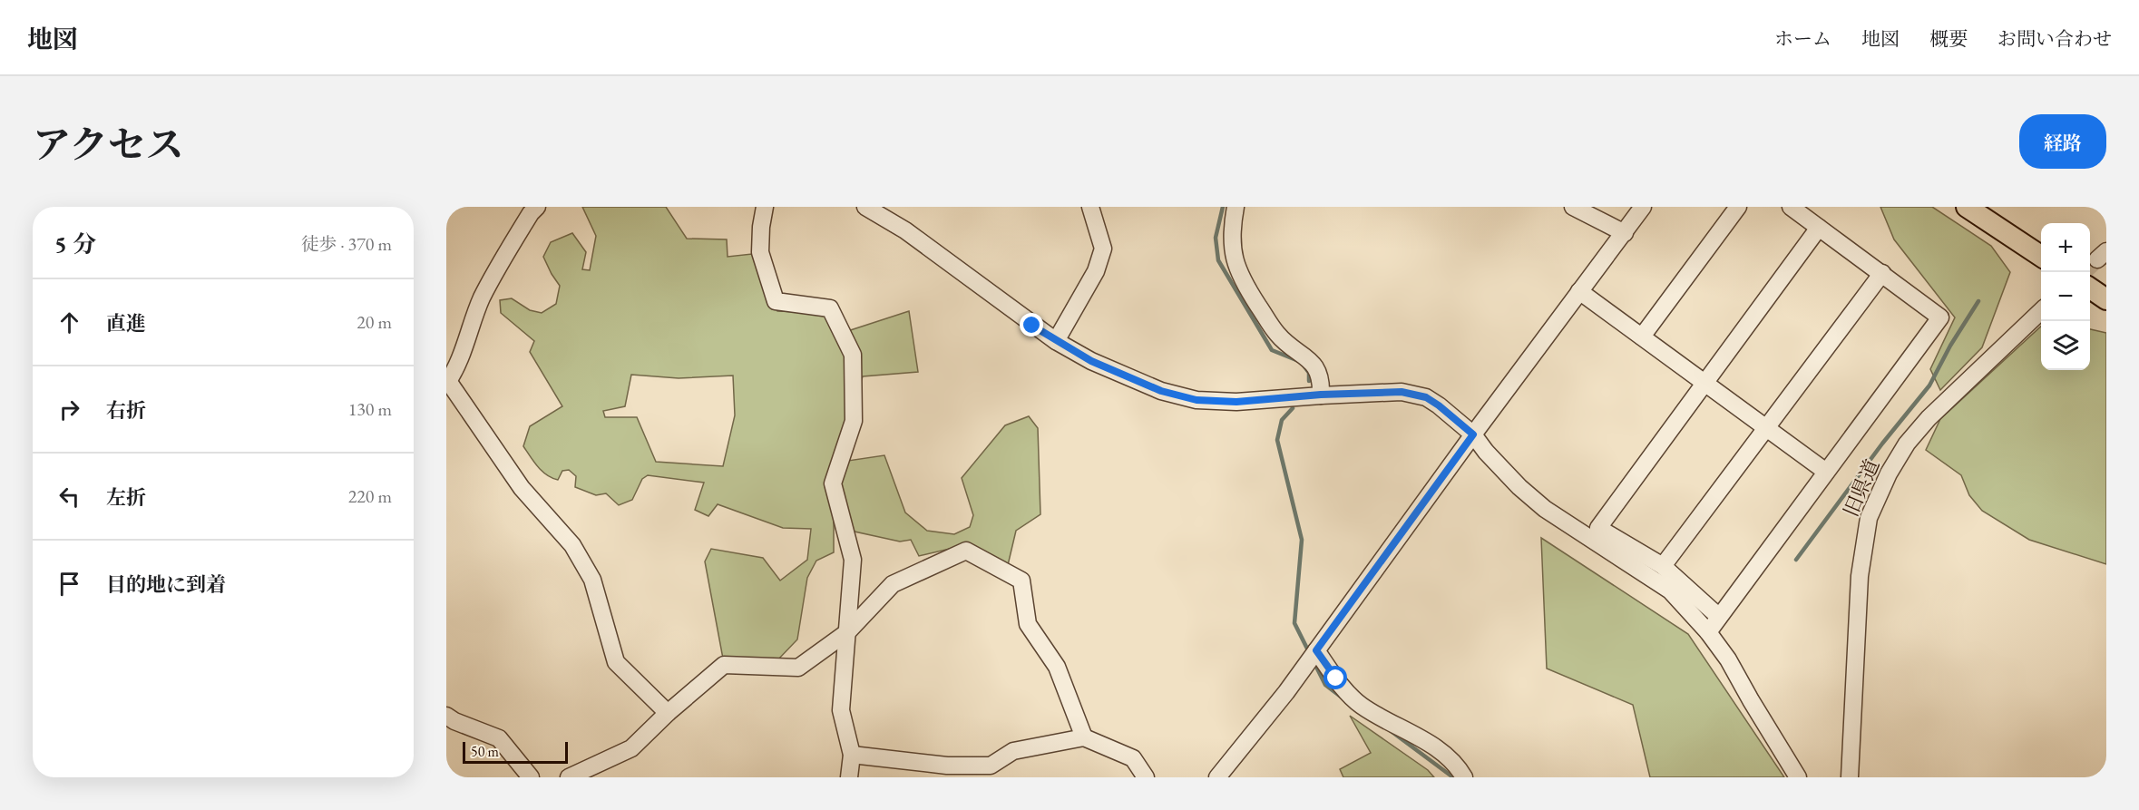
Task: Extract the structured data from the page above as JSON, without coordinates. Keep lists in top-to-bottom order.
{
  "streets": {
    "street": ["旧県道"]
  },
  "scale_bar": "50 m",
  "page": {
    "header": "地図",
    "nav": [
      "ホーム",
      "地図",
      "概要",
      "お問い合わせ"
    ],
    "title": "アクセス",
    "buttons": "経路",
    "heading": ["5 分", "徒歩 · 370 m"],
    "map_buttons": ["+", "−"],
    "list": [
      ["直進", "20 m"],
      ["右折", "130 m"],
      ["左折", "220 m"],
      "目的地に到着"
    ],
    "scale": "50 m"
  }
}
